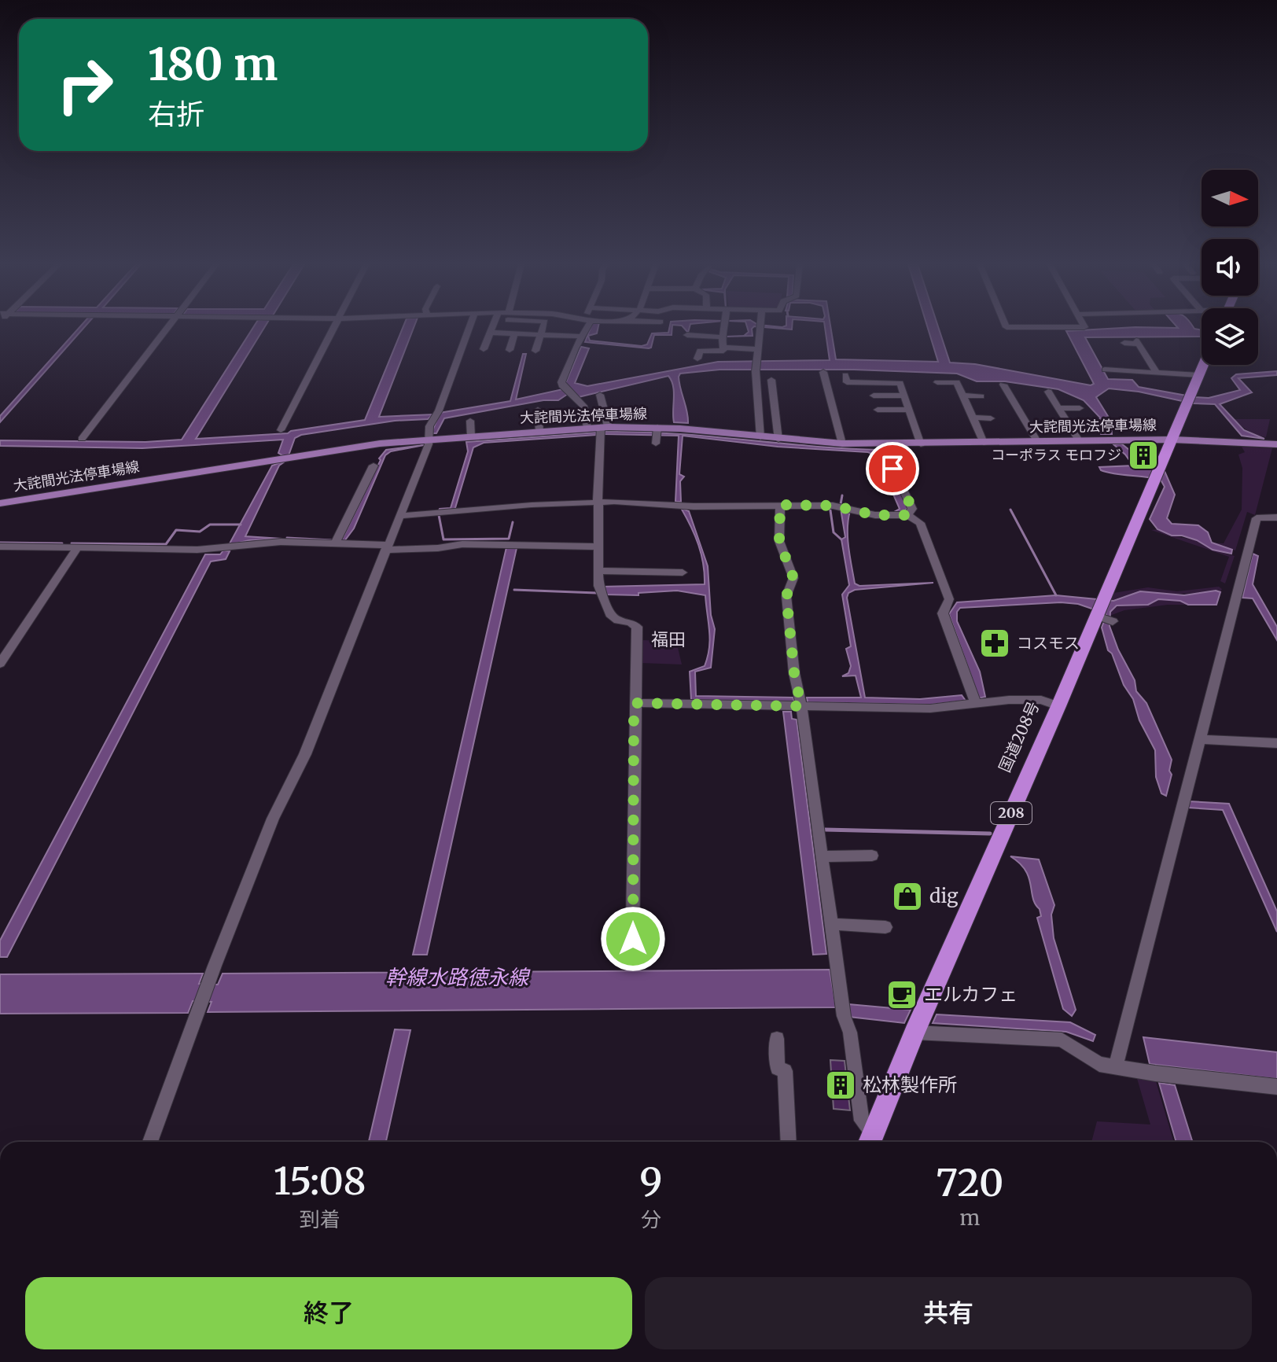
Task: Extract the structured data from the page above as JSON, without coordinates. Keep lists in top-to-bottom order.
{
  "streets": {
    "highway": ["国道208号", "208"],
    "main road": ["大詫間光法停車場線"]
  },
  "crossings": [
    ["大詫間光法停車場線", "国道208号"]
  ],
  "districts": ["福田"],
  "water": ["幹線水路徳永線"],
  "places": {
    "building": ["コーポラス モロフジ", "松林製作所"],
    "pharmacy": ["コスモス"],
    "shop": ["dig"],
    "cafe": ["エルカフェ"]
  },
  "north": "right",
  "page": {
    "turn": ["180 m", "右折"],
    "eta": [
      "15:08",
      "到着",
      "9",
      "分",
      "720",
      "m"
    ],
    "buttons": ["終了", "共有"]
  }
}
